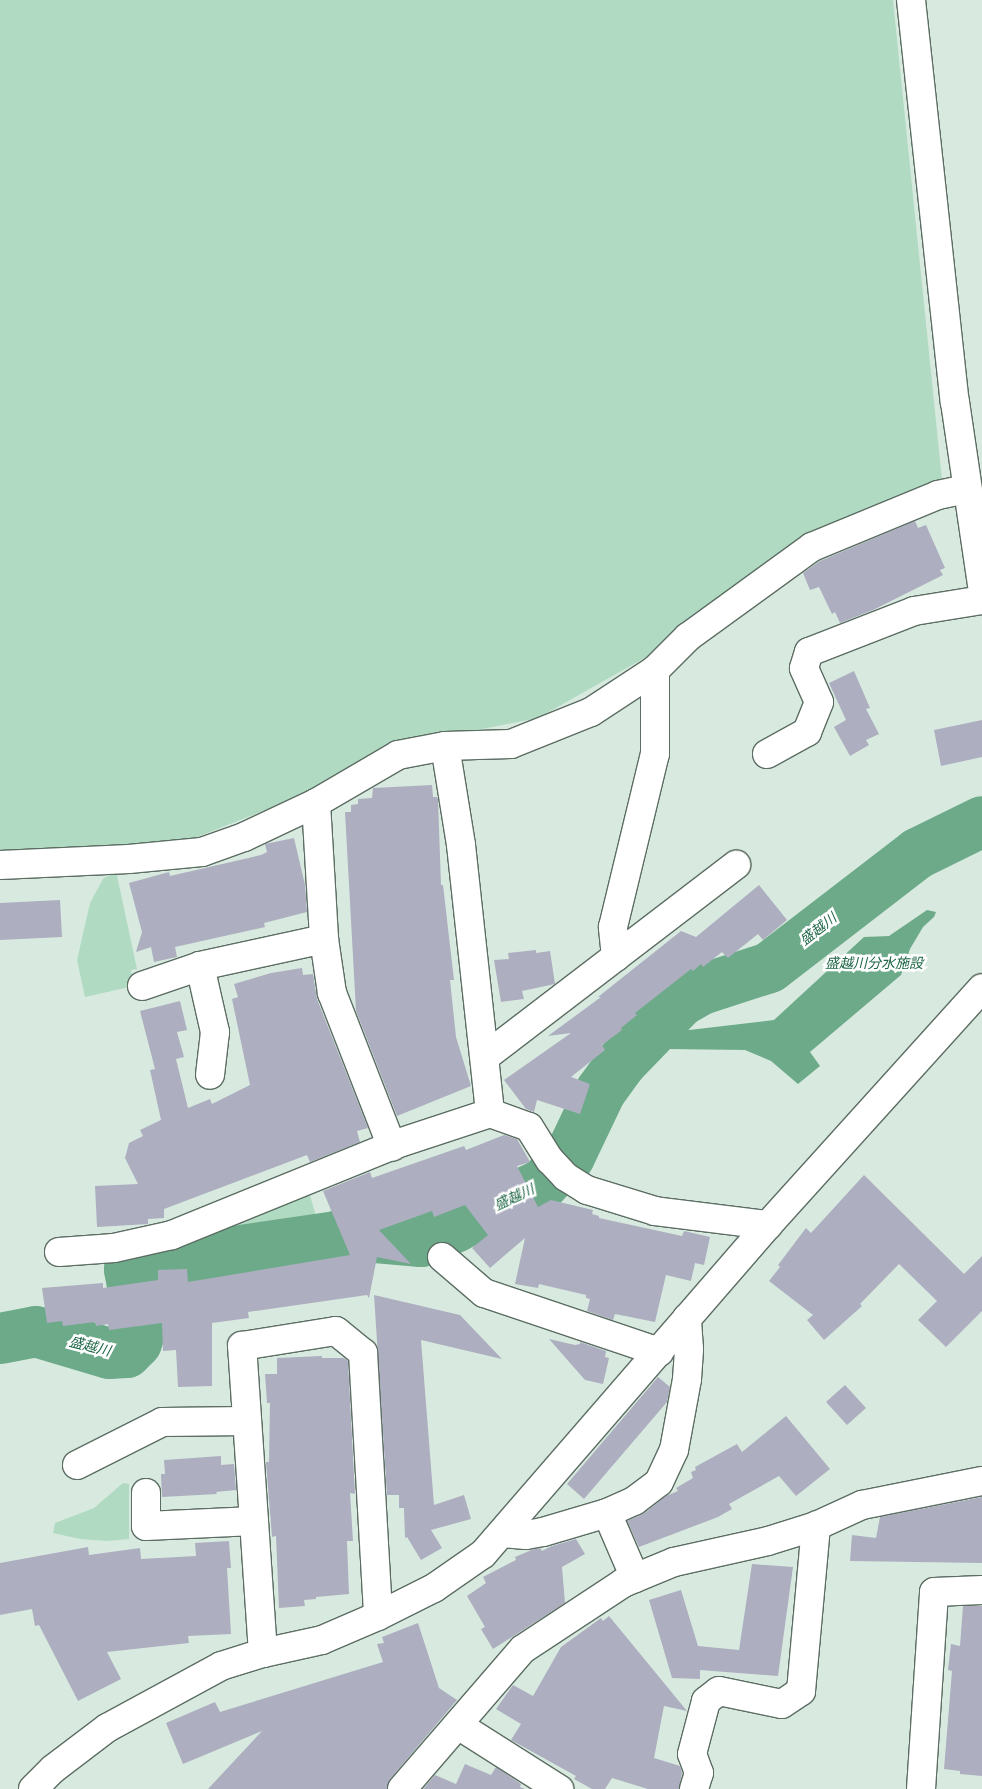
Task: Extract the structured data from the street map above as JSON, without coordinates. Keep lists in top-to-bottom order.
{
  "water": ["盛越川", "盛越川分水施設"]
}
